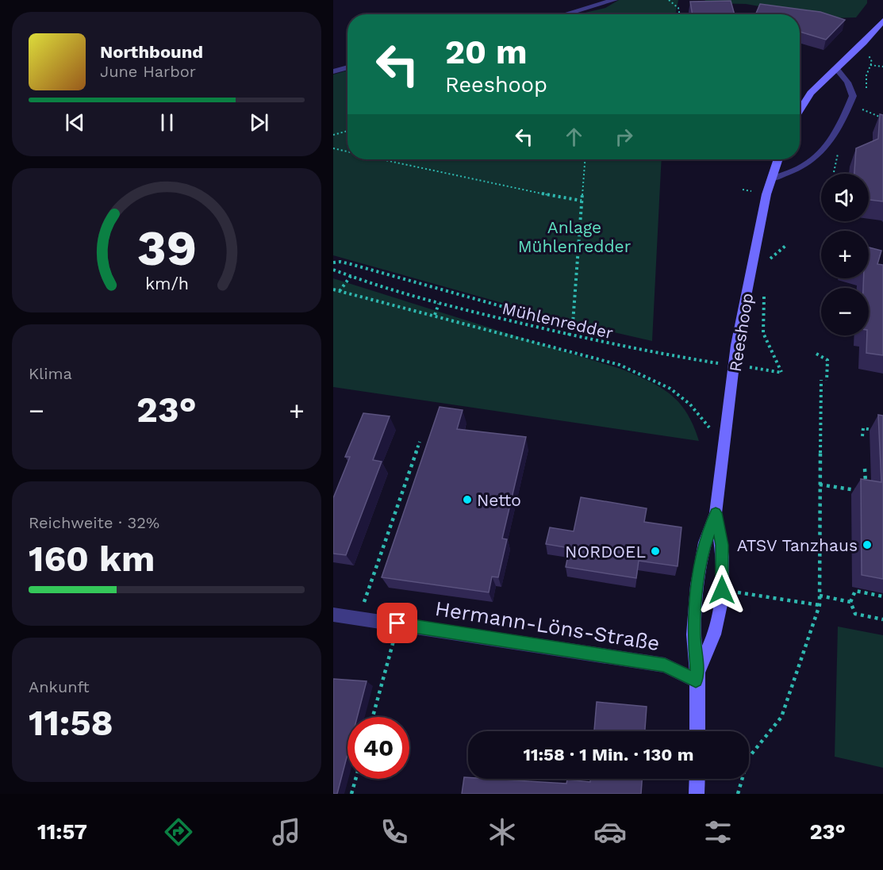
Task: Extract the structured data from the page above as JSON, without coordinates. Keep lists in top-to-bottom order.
{
  "streets": {
    "street": ["Reeshoop", "Hermann-Löns-Straße"],
    "path": ["Mühlenredder"]
  },
  "crossings": [
    ["Mühlenredder", "Reeshoop"],
    ["Reeshoop", "Hermann-Löns-Straße"]
  ],
  "parks": ["Anlage Mühlenredder"],
  "places": ["Netto", "ATSV Tanzhaus", "NORDOEL"],
  "page": {
    "turn": ["20 m", "Reeshoop"],
    "song": ["Northbound", "June Harbor"],
    "map_buttons": ["+", "−"],
    "tile": [
      "Klima",
      ["Reichweite · 32%", "160 km"],
      ["Ankunft", "11:58"]
    ],
    "heat": ["−", "23°", "+"],
    "limit": "40",
    "trip": "11:58 · 1 Min. · 130 m",
    "tabs": ["11:57", "23°"],
    "gauge": ["39", "km/h"]
  }
}
